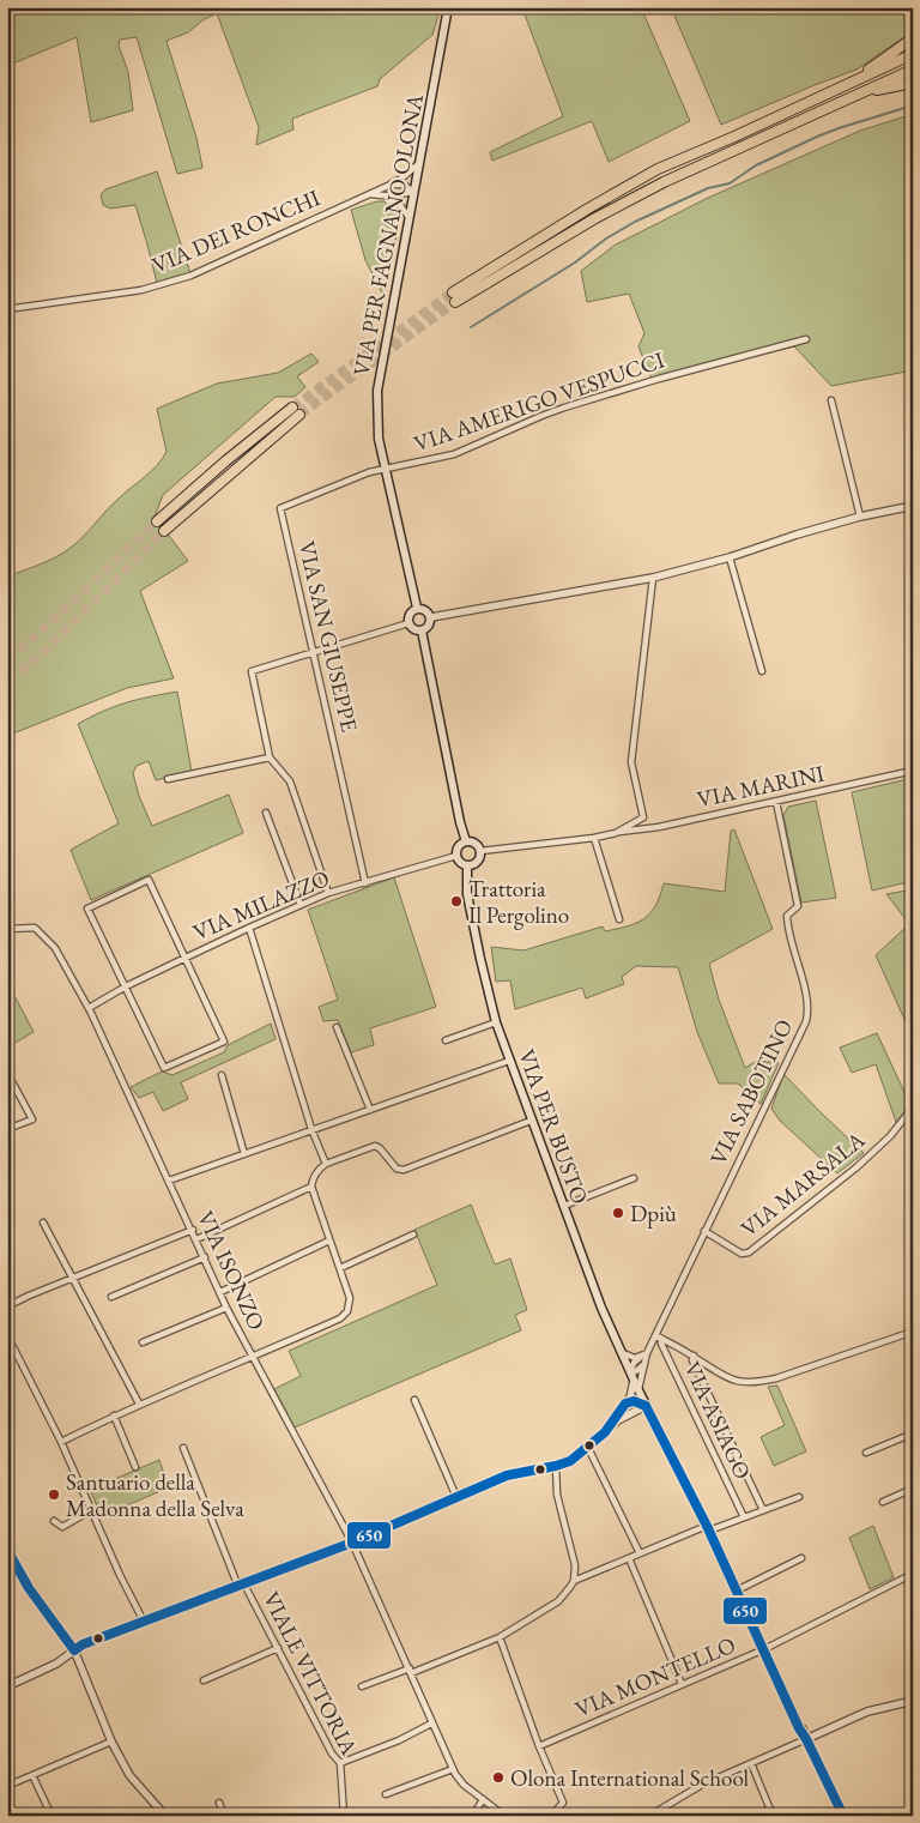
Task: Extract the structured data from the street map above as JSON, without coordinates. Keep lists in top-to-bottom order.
{
  "streets": {
    "main road": ["VIA PER FAGNANO OLONA", "VIA PER BUSTO"],
    "street": [
      "VIA DEI RONCHI",
      "VIA AMERIGO VESPUCCI",
      "VIA SAN GIUSEPPE",
      "VIA MARINI",
      "VIA MILAZZO",
      "VIA SABOTINO",
      "VIA MARSALA",
      "VIA ISONZO",
      "VIA ASIAGO",
      "VIALE VITTORIA",
      "VIA MONTELLO"
    ]
  },
  "crossings": [
    ["VIA DEI RONCHI", "VIA PER FAGNANO OLONA"],
    ["VIA PER FAGNANO OLONA", "VIA AMERIGO VESPUCCI"],
    ["VIA PER FAGNANO OLONA", "VIA SAN GIUSEPPE"],
    ["VIA AMERIGO VESPUCCI", "VIA SAN GIUSEPPE"],
    ["VIA SAN GIUSEPPE", "VIA MILAZZO"],
    ["VIA MARINI", "VIA SABOTINO"],
    ["VIA MILAZZO", "VIA PER BUSTO"],
    ["VIA MILAZZO", "VIA ISONZO"],
    ["VIA SABOTINO", "VIA PER BUSTO"],
    ["VIA SABOTINO", "VIA MARSALA"],
    ["VIA PER BUSTO", "VIA MONTELLO"]
  ],
  "places": [
    "Trattoria Il Pergolino",
    "Dpiù",
    "Santuario della Madonna della Selva",
    "Olona International School"
  ],
  "lines": ["transit line 650"]
}
